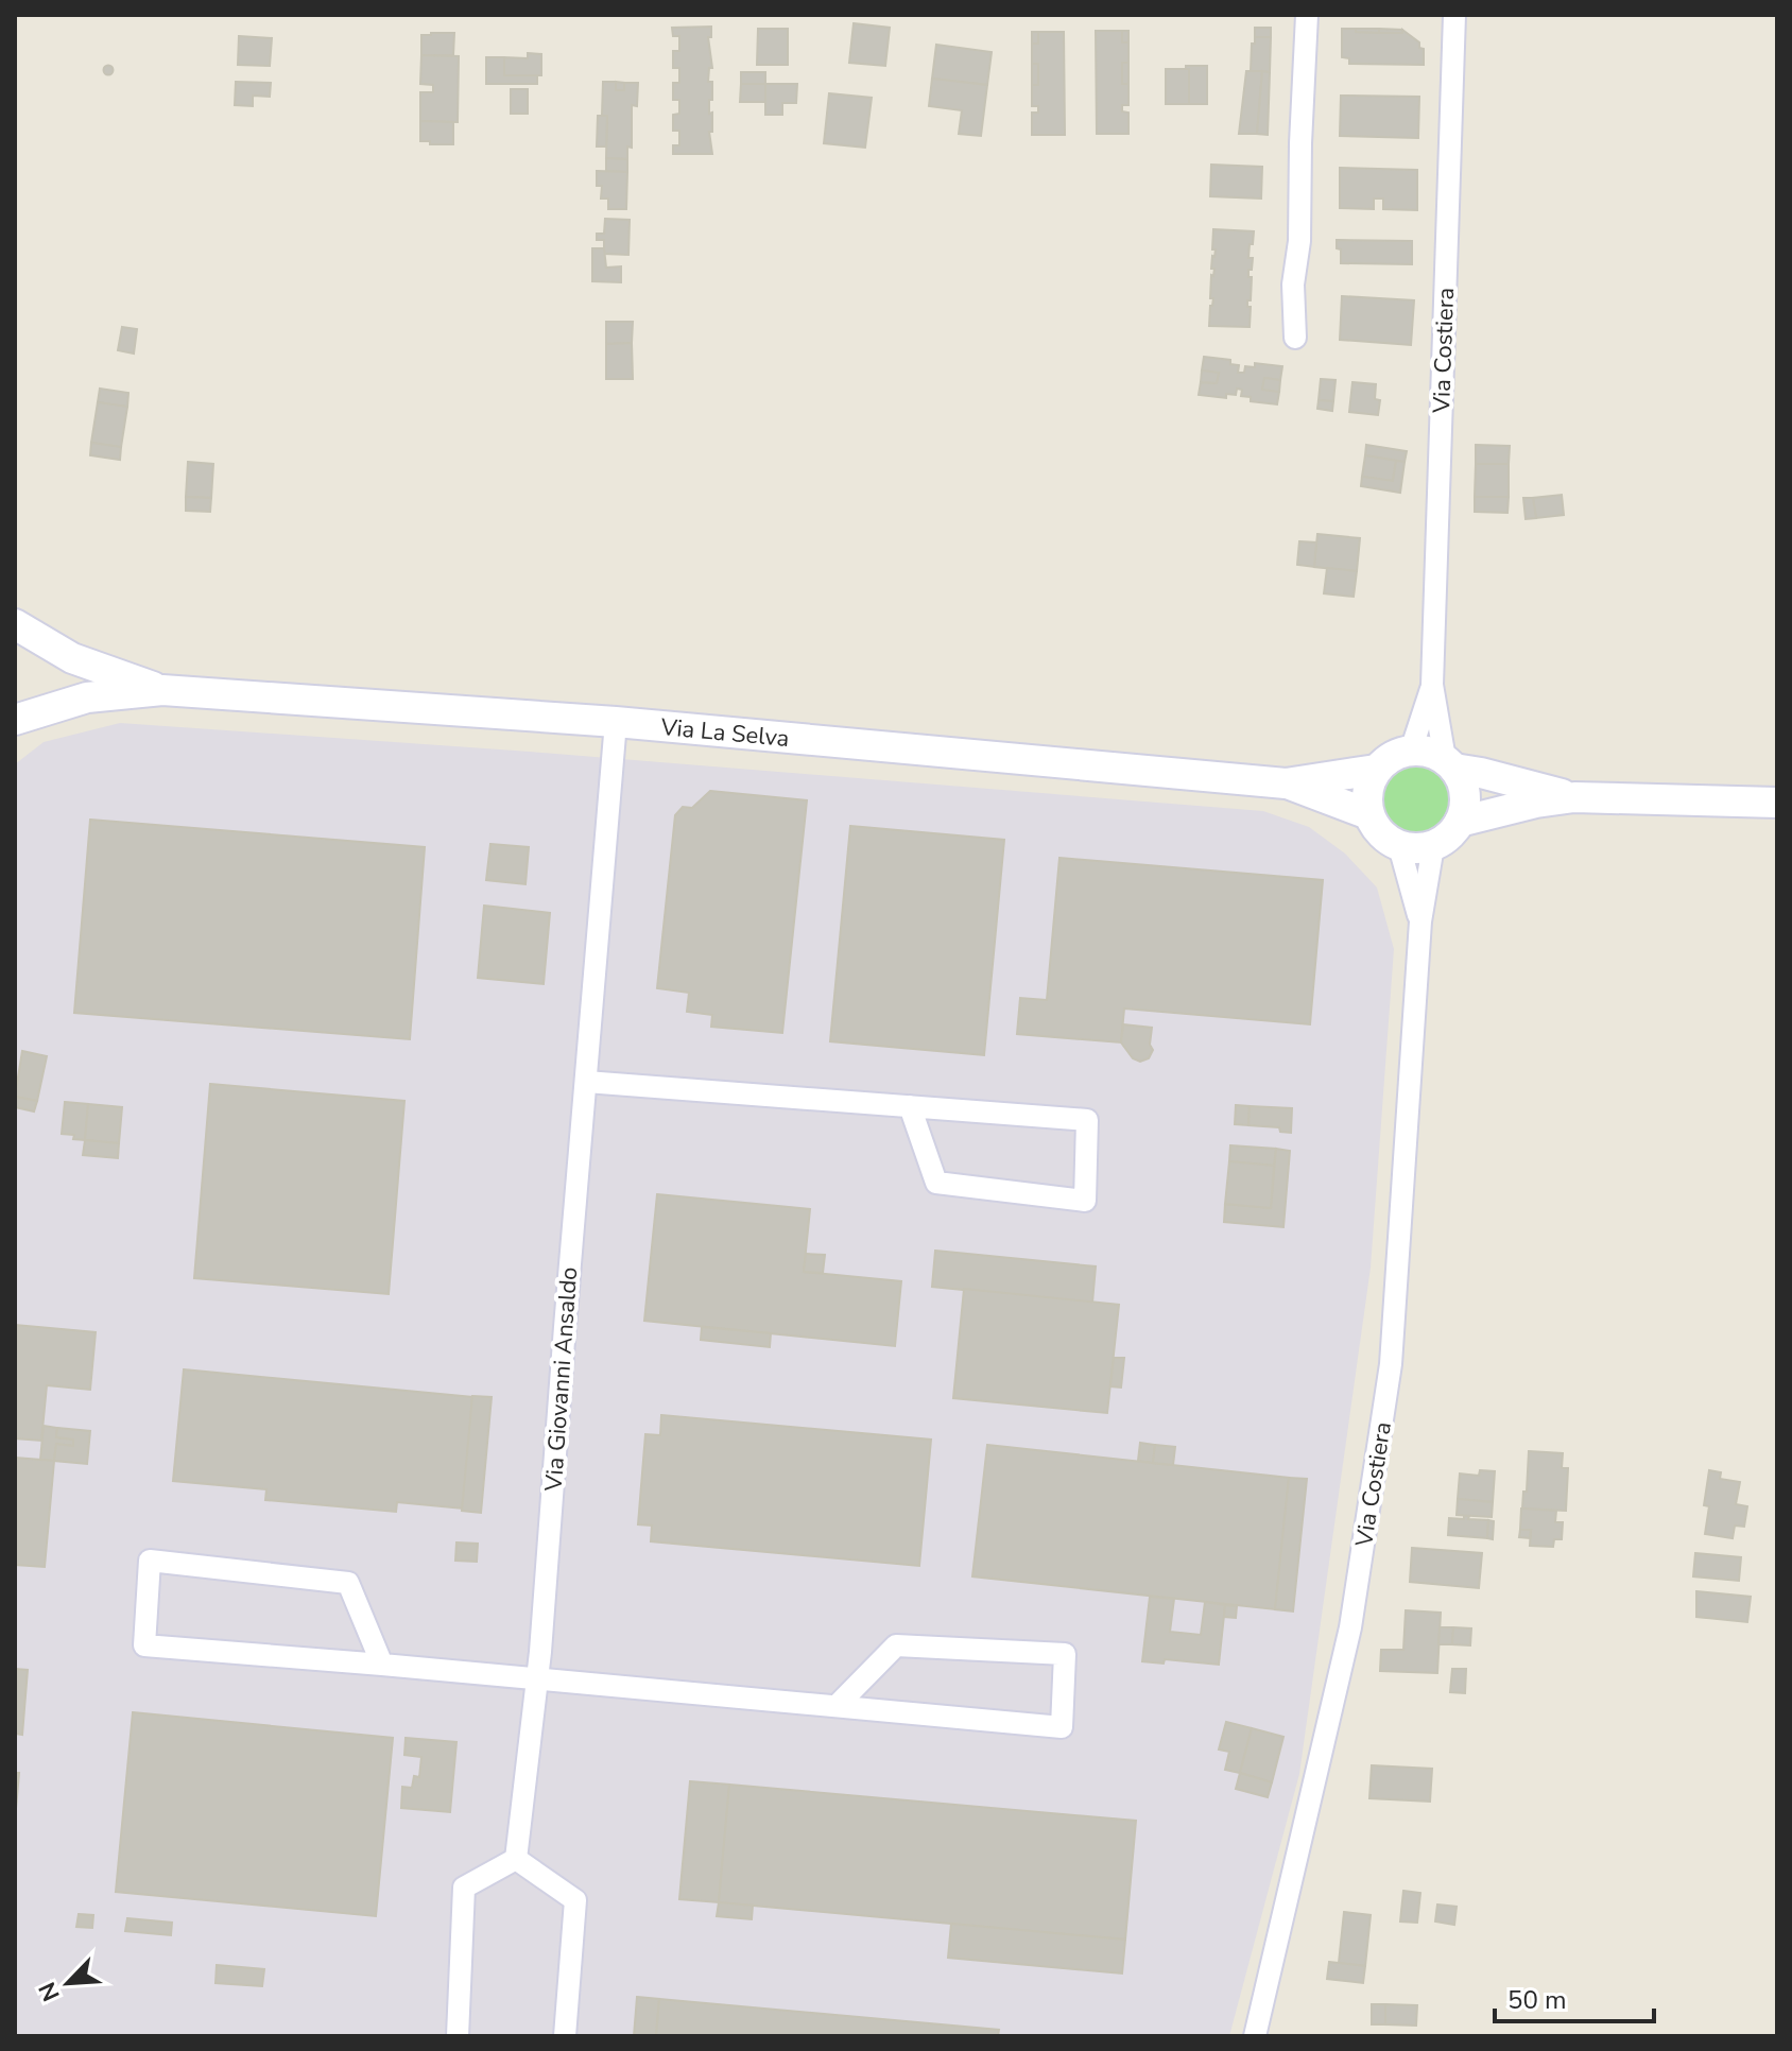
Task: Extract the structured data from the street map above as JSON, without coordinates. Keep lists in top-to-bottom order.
{
  "streets": {
    "street": ["Via Costiera", "Via La Selva", "Via Giovanni Ansaldo"]
  },
  "crossings": [
    ["Via Costiera", "Via La Selva"],
    ["Via La Selva", "Via Giovanni Ansaldo"]
  ],
  "scale_bar": "50 m",
  "north": "bottom left"
}
